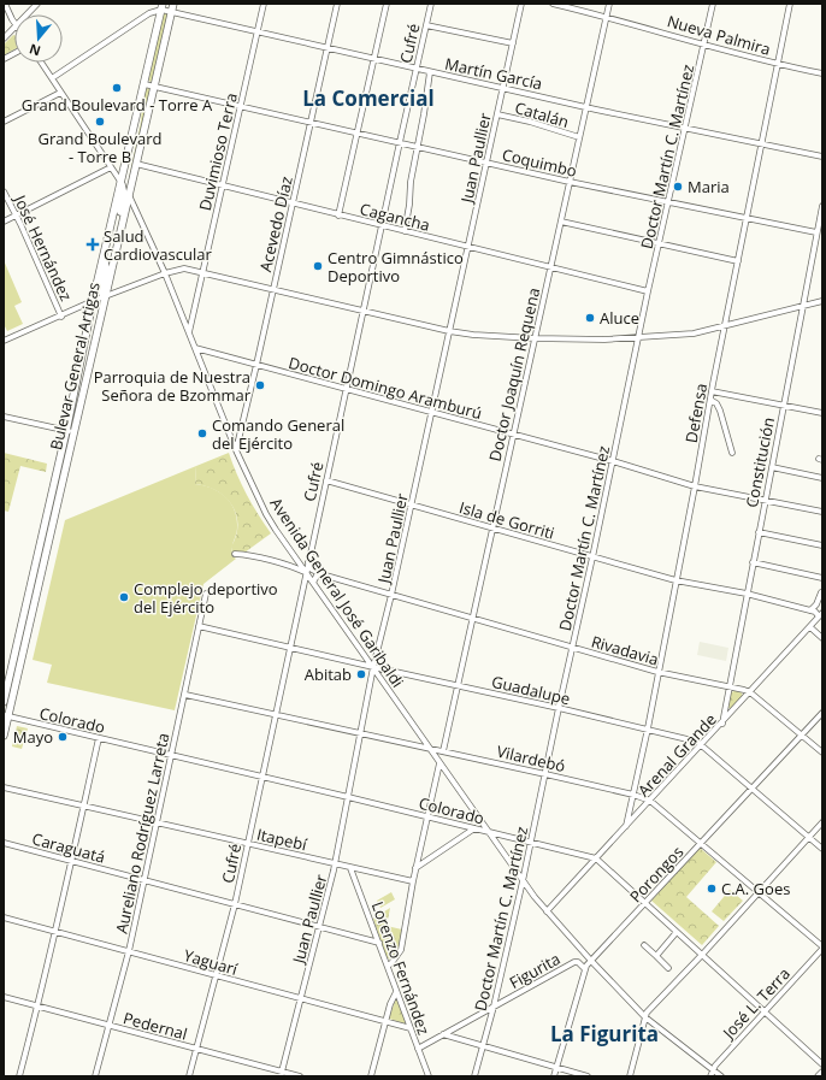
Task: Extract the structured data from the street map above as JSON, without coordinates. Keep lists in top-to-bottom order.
{
  "streets": {
    "main road": ["Bulevar General Artigas"],
    "street": [
      "Nueva Palmira",
      "Cufré",
      "Martín García",
      "Catalán",
      "Duvimioso Terra",
      "Doctor Martín C. Martínez",
      "Juan Paullier",
      "Coquimbo",
      "Cagancha",
      "Acevedo Díaz",
      "José Hernández",
      "Doctor Joaquín Requena",
      "Doctor Domingo Aramburú",
      "Defensa",
      "Constitución",
      "Isla de Gorriti",
      "Avenida General José Garibaldi",
      "Rivadavia",
      "Guadalupe",
      "Colorado",
      "Arenal Grande",
      "Vilardebó",
      "Aureliano Rodríguez Larreta",
      "Itapebí",
      "Caraguatá",
      "Porongos",
      "Yaguarí",
      "Lorenzo Fernández",
      "Figurita",
      "José L. Terra",
      "Pedernal"
    ]
  },
  "crossings": [
    ["Nueva Palmira", "Doctor Martín C. Martínez"],
    ["Nueva Palmira", "Doctor Joaquín Requena"],
    ["Nueva Palmira", "Defensa"],
    ["Cufré", "Martín García"],
    ["Cufré", "Coquimbo"],
    ["Cufré", "Cagancha"],
    ["Cufré", "Doctor Domingo Aramburú"],
    ["Cufré", "Isla de Gorriti"],
    ["Cufré", "Avenida General José Garibaldi"],
    ["Cufré", "Rivadavia"],
    ["Cufré", "Guadalupe"],
    ["Cufré", "Colorado"],
    ["Cufré", "Vilardebó"],
    ["Cufré", "Itapebí"],
    ["Cufré", "Caraguatá"],
    ["Cufré", "Yaguarí"],
    ["Cufré", "Pedernal"],
    ["Martín García", "Duvimioso Terra"],
    ["Martín García", "Doctor Martín C. Martínez"],
    ["Martín García", "Juan Paullier"],
    ["Martín García", "Acevedo Díaz"],
    ["Martín García", "Bulevar General Artigas"],
    ["Martín García", "Doctor Joaquín Requena"],
    ["Martín García", "Defensa"],
    ["Catalán", "Juan Paullier"],
    ["Catalán", "Doctor Joaquín Requena"],
    ["Duvimioso Terra", "Coquimbo"],
    ["Duvimioso Terra", "Cagancha"],
    ["Duvimioso Terra", "Avenida General José Garibaldi"],
    ["Doctor Martín C. Martínez", "Coquimbo"],
    ["Doctor Martín C. Martínez", "Cagancha"],
    ["Doctor Martín C. Martínez", "Doctor Domingo Aramburú"],
    ["Doctor Martín C. Martínez", "Isla de Gorriti"],
    ["Doctor Martín C. Martínez", "Avenida General José Garibaldi"],
    ["Doctor Martín C. Martínez", "Rivadavia"],
    ["Doctor Martín C. Martínez", "Guadalupe"],
    ["Doctor Martín C. Martínez", "Colorado"],
    ["Doctor Martín C. Martínez", "Vilardebó"],
    ["Doctor Martín C. Martínez", "Figurita"],
    ["Juan Paullier", "Coquimbo"],
    ["Juan Paullier", "Cagancha"],
    ["Juan Paullier", "Doctor Domingo Aramburú"],
    ["Juan Paullier", "Isla de Gorriti"],
    ["Juan Paullier", "Avenida General José Garibaldi"],
    ["Juan Paullier", "Rivadavia"],
    ["Juan Paullier", "Guadalupe"],
    ["Juan Paullier", "Colorado"],
    ["Juan Paullier", "Vilardebó"],
    ["Juan Paullier", "Itapebí"],
    ["Juan Paullier", "Caraguatá"],
    ["Juan Paullier", "Yaguarí"],
    ["Juan Paullier", "Pedernal"],
    ["Coquimbo", "Acevedo Díaz"],
    ["Coquimbo", "Bulevar General Artigas"],
    ["Coquimbo", "Doctor Joaquín Requena"],
    ["Coquimbo", "Defensa"],
    ["Coquimbo", "Constitución"],
    ["Cagancha", "Acevedo Díaz"],
    ["Cagancha", "Bulevar General Artigas"],
    ["Cagancha", "Doctor Joaquín Requena"],
    ["Acevedo Díaz", "Doctor Domingo Aramburú"],
    ["Acevedo Díaz", "Avenida General José Garibaldi"],
    ["Bulevar General Artigas", "Avenida General José Garibaldi"],
    ["Bulevar General Artigas", "Colorado"],
    ["Doctor Joaquín Requena", "Doctor Domingo Aramburú"],
    ["Doctor Joaquín Requena", "Isla de Gorriti"],
    ["Doctor Joaquín Requena", "Rivadavia"],
    ["Doctor Joaquín Requena", "Guadalupe"],
    ["Doctor Joaquín Requena", "Vilardebó"],
    ["Doctor Domingo Aramburú", "Defensa"],
    ["Doctor Domingo Aramburú", "Constitución"],
    ["Doctor Domingo Aramburú", "Avenida General José Garibaldi"],
    ["Defensa", "Isla de Gorriti"],
    ["Defensa", "Rivadavia"],
    ["Defensa", "Guadalupe"],
    ["Defensa", "Arenal Grande"],
    ["Defensa", "Vilardebó"],
    ["Constitución", "Isla de Gorriti"],
    ["Constitución", "Rivadavia"],
    ["Constitución", "Arenal Grande"],
    ["Isla de Gorriti", "Arenal Grande"],
    ["Avenida General José Garibaldi", "Guadalupe"],
    ["Avenida General José Garibaldi", "Colorado"],
    ["Avenida General José Garibaldi", "Arenal Grande"],
    ["Avenida General José Garibaldi", "Vilardebó"],
    ["Avenida General José Garibaldi", "Porongos"],
    ["Avenida General José Garibaldi", "José L. Terra"],
    ["Rivadavia", "Arenal Grande"],
    ["Rivadavia", "Porongos"],
    ["Guadalupe", "Arenal Grande"],
    ["Guadalupe", "Aureliano Rodríguez Larreta"],
    ["Guadalupe", "Porongos"],
    ["Colorado", "Arenal Grande"],
    ["Colorado", "Aureliano Rodríguez Larreta"],
    ["Colorado", "Porongos"],
    ["Colorado", "José L. Terra"],
    ["Arenal Grande", "Vilardebó"],
    ["Vilardebó", "Aureliano Rodríguez Larreta"],
    ["Vilardebó", "Porongos"],
    ["Vilardebó", "José L. Terra"],
    ["Aureliano Rodríguez Larreta", "Itapebí"],
    ["Aureliano Rodríguez Larreta", "Caraguatá"],
    ["Aureliano Rodríguez Larreta", "Yaguarí"],
    ["Aureliano Rodríguez Larreta", "Pedernal"],
    ["Itapebí", "Lorenzo Fernández"],
    ["Caraguatá", "Lorenzo Fernández"],
    ["Porongos", "Figurita"],
    ["Yaguarí", "Lorenzo Fernández"],
    ["Lorenzo Fernández", "Figurita"]
  ],
  "districts": ["La Comercial", "La Figurita"],
  "places": {
    "other": [
      "Grand Boulevard - Torre A",
      "Grand Boulevard - Torre B",
      "Maria",
      "Centro Gimnástico Deportivo",
      "Aluce",
      "Parroquia de Nuestra Señora de Bzommar",
      "Comando General del Ejército",
      "Complejo deportivo del Ejército",
      "Abitab",
      "Mayo",
      "C.A. Goes"
    ],
    "health": ["Salud Cardiovascular"]
  },
  "north": "bottom"
}
